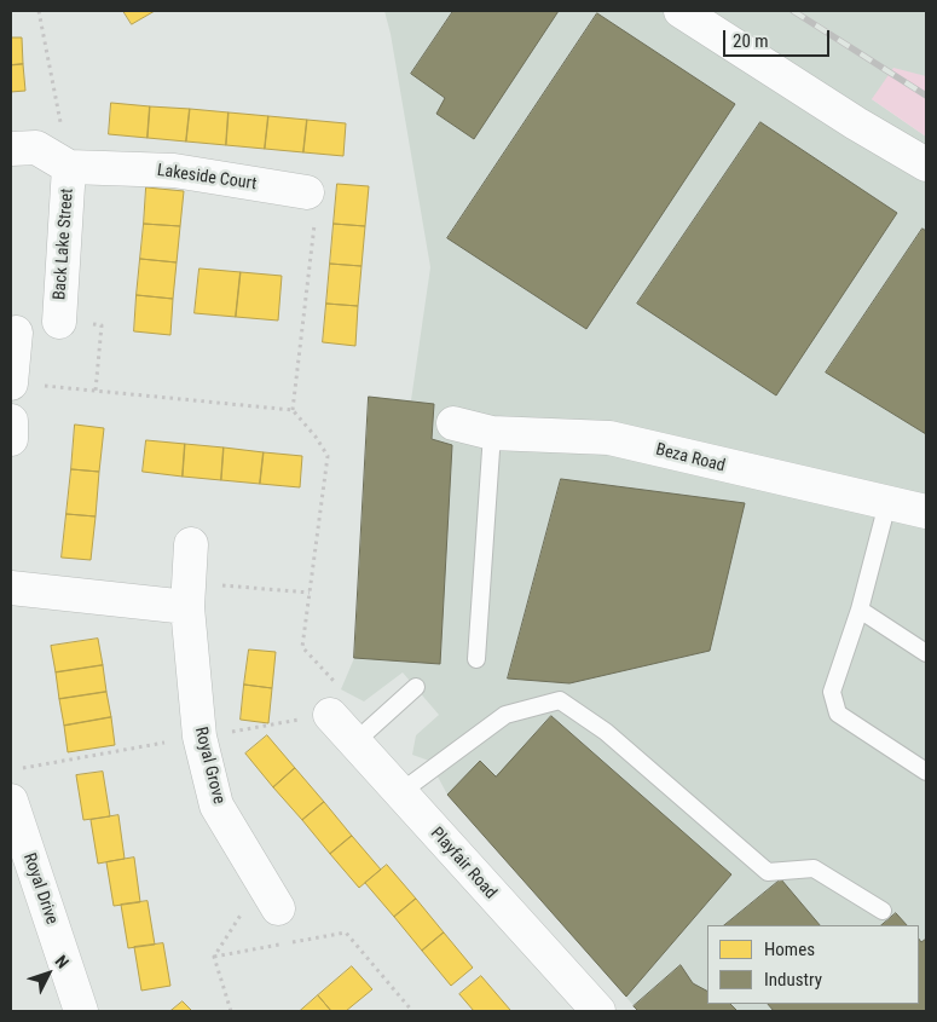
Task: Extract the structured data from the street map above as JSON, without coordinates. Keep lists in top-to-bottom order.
{
  "streets": {
    "street": [
      "Lakeside Court",
      "Back Lake Street",
      "Beza Road",
      "Royal Grove",
      "Playfair Road",
      "Royal Drive"
    ]
  },
  "crossings": [
    ["Lakeside Court", "Back Lake Street"]
  ],
  "legend": ["Homes", "Industry"],
  "scale_bar": "20 m",
  "north": "top right"
}
